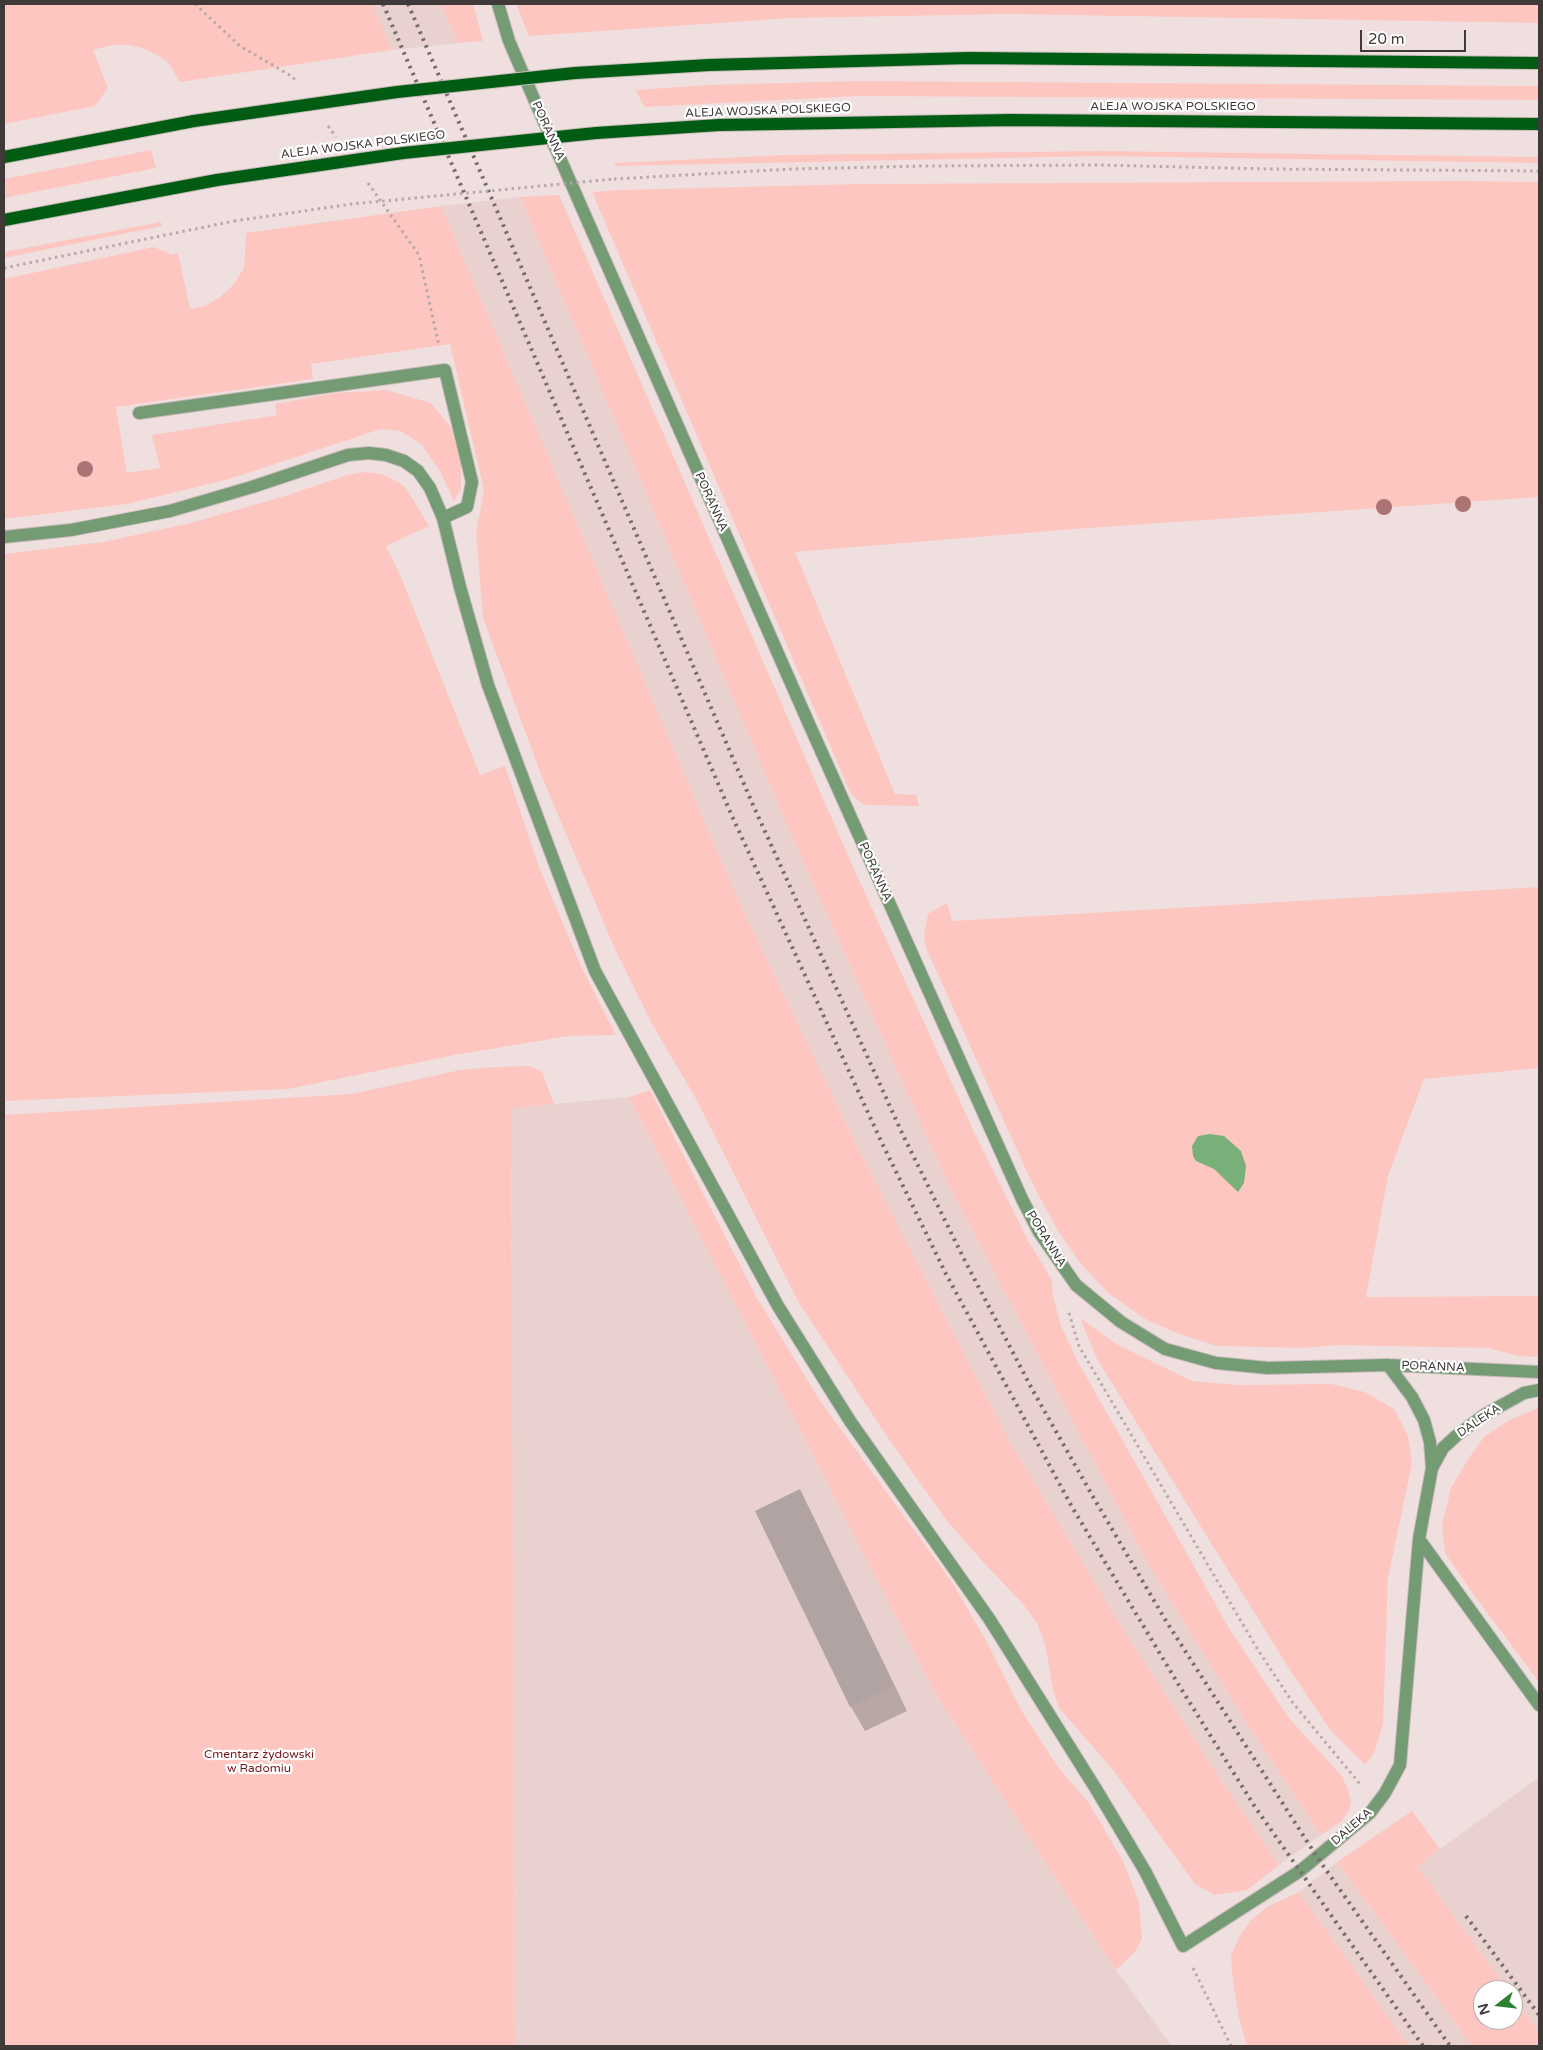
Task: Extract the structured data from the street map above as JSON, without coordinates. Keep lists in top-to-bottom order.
{
  "streets": {
    "main road": ["ALEJA WOJSKA POLSKIEGO"],
    "street": ["PORANNA", "DALEKA"]
  },
  "crossings": [
    ["PORANNA", "DALEKA"]
  ],
  "parks": ["Cmentarz żydowski w Radomiu"],
  "scale_bar": "20 m",
  "north": "left"
}
